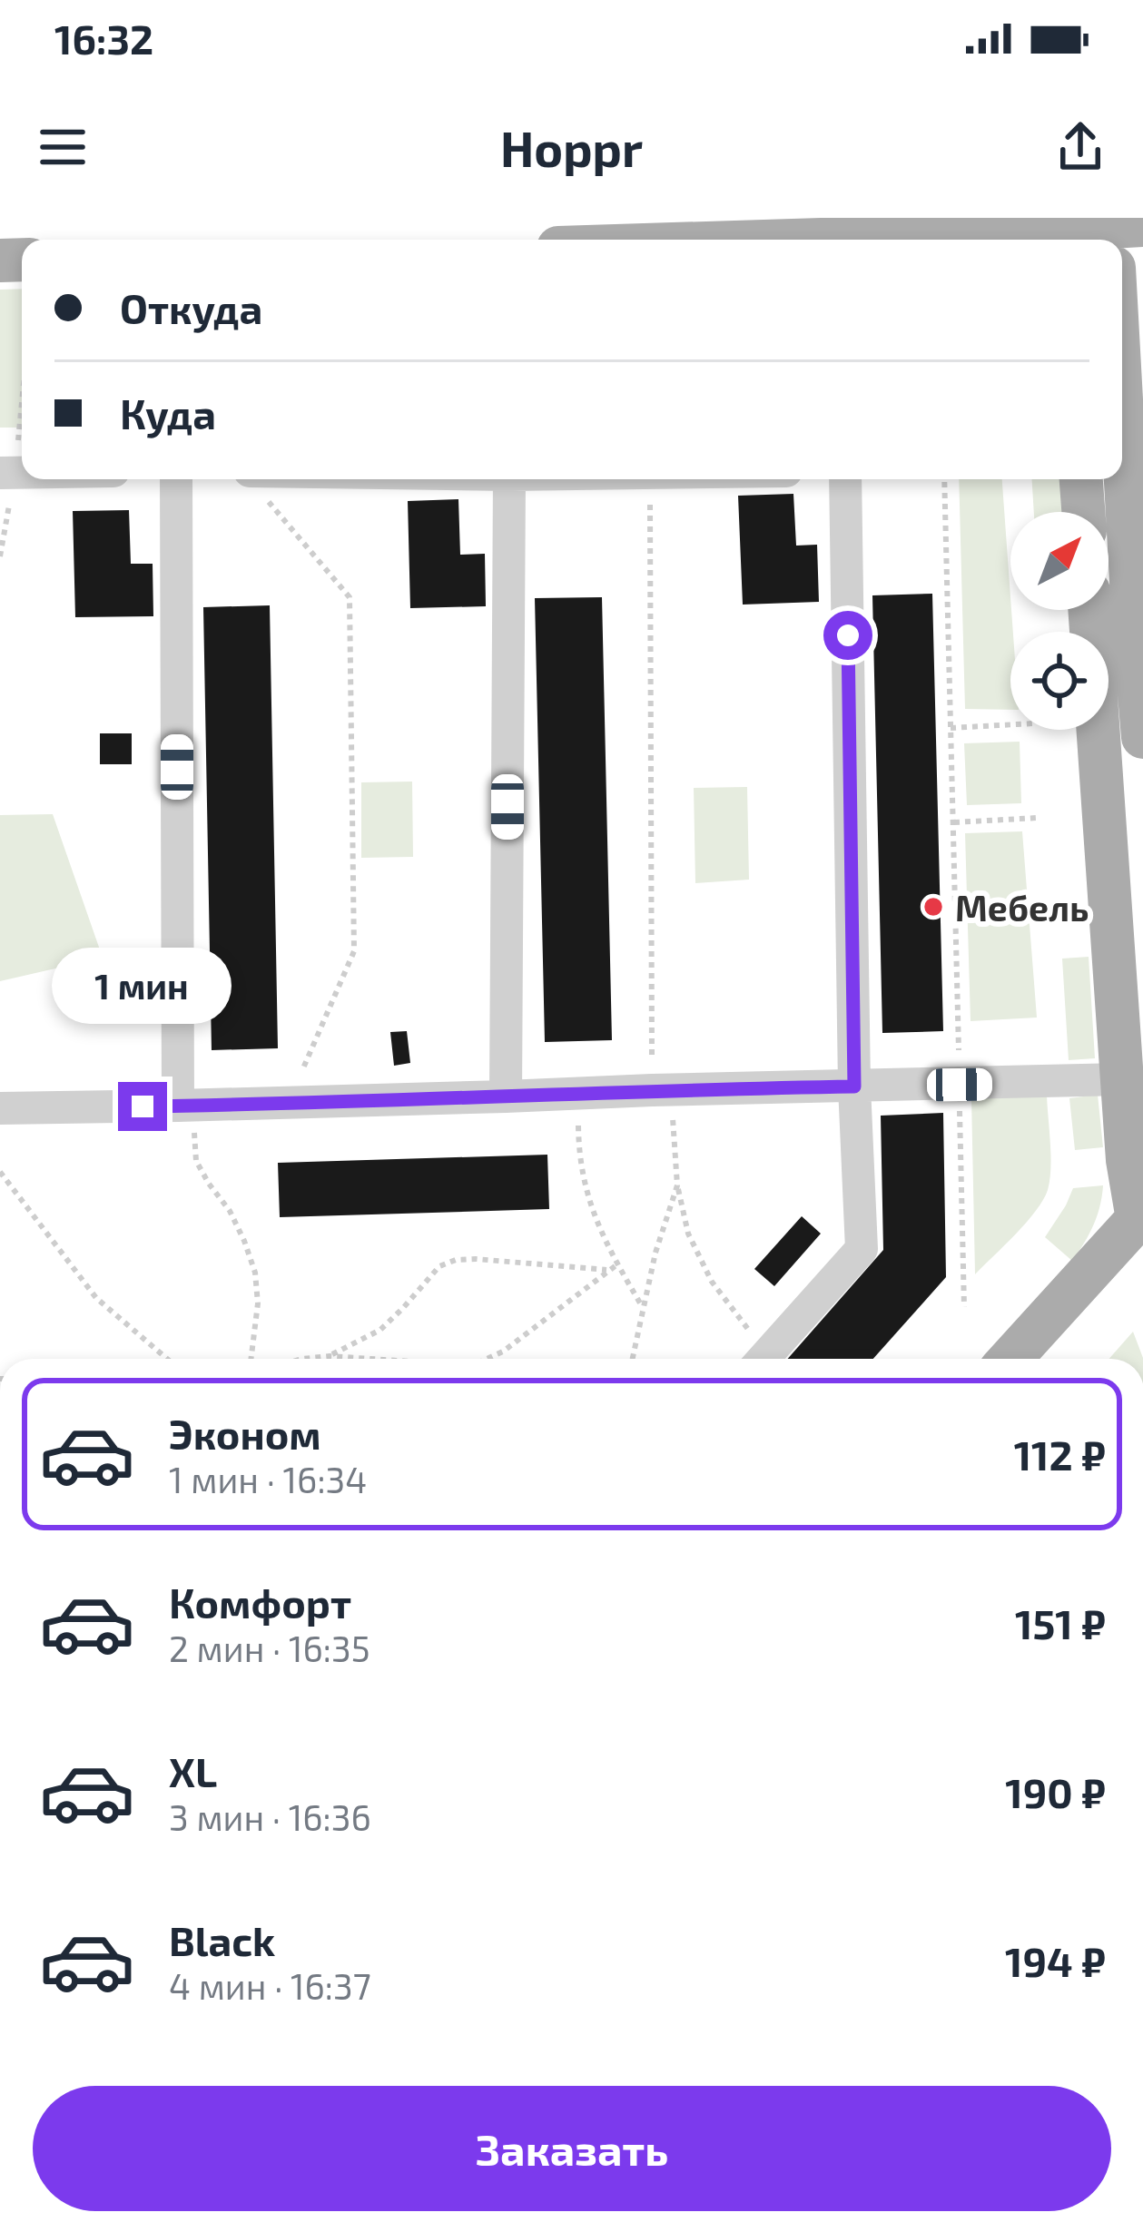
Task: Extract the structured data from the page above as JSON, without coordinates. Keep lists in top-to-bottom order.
{
  "places": ["Мебель"],
  "north": "top right",
  "page": {
    "status": "16:32",
    "header": "Hoppr",
    "banner": ["Откуда", "Куда"],
    "bubble": "1 мин",
    "list": [
      {
        "name": "Эконом",
        "note": "1 мин · 16:34",
        "value": "112 ₽"
      },
      {
        "name": "Комфорт",
        "note": "2 мин · 16:35",
        "value": "151 ₽"
      },
      {
        "name": "XL",
        "note": "3 мин · 16:36",
        "value": "190 ₽"
      },
      {
        "name": "Black",
        "note": "4 мин · 16:37",
        "value": "194 ₽"
      }
    ],
    "buttons": "Заказать"
  }
}
